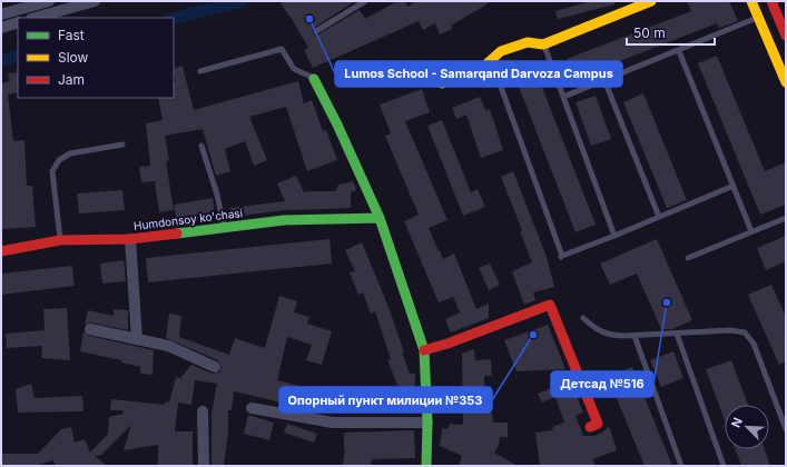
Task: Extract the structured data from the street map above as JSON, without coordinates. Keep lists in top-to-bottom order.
{
  "streets": {
    "street": ["Humdonsoy ko'chasi"]
  },
  "places": ["Lumos School - Samarqand Darvoza Campus", "Детсад №516", "Опорный пункт милиции №353"],
  "legend": ["Fast", "Slow", "Jam"],
  "scale_bar": "50 m",
  "north": "top left"
}
